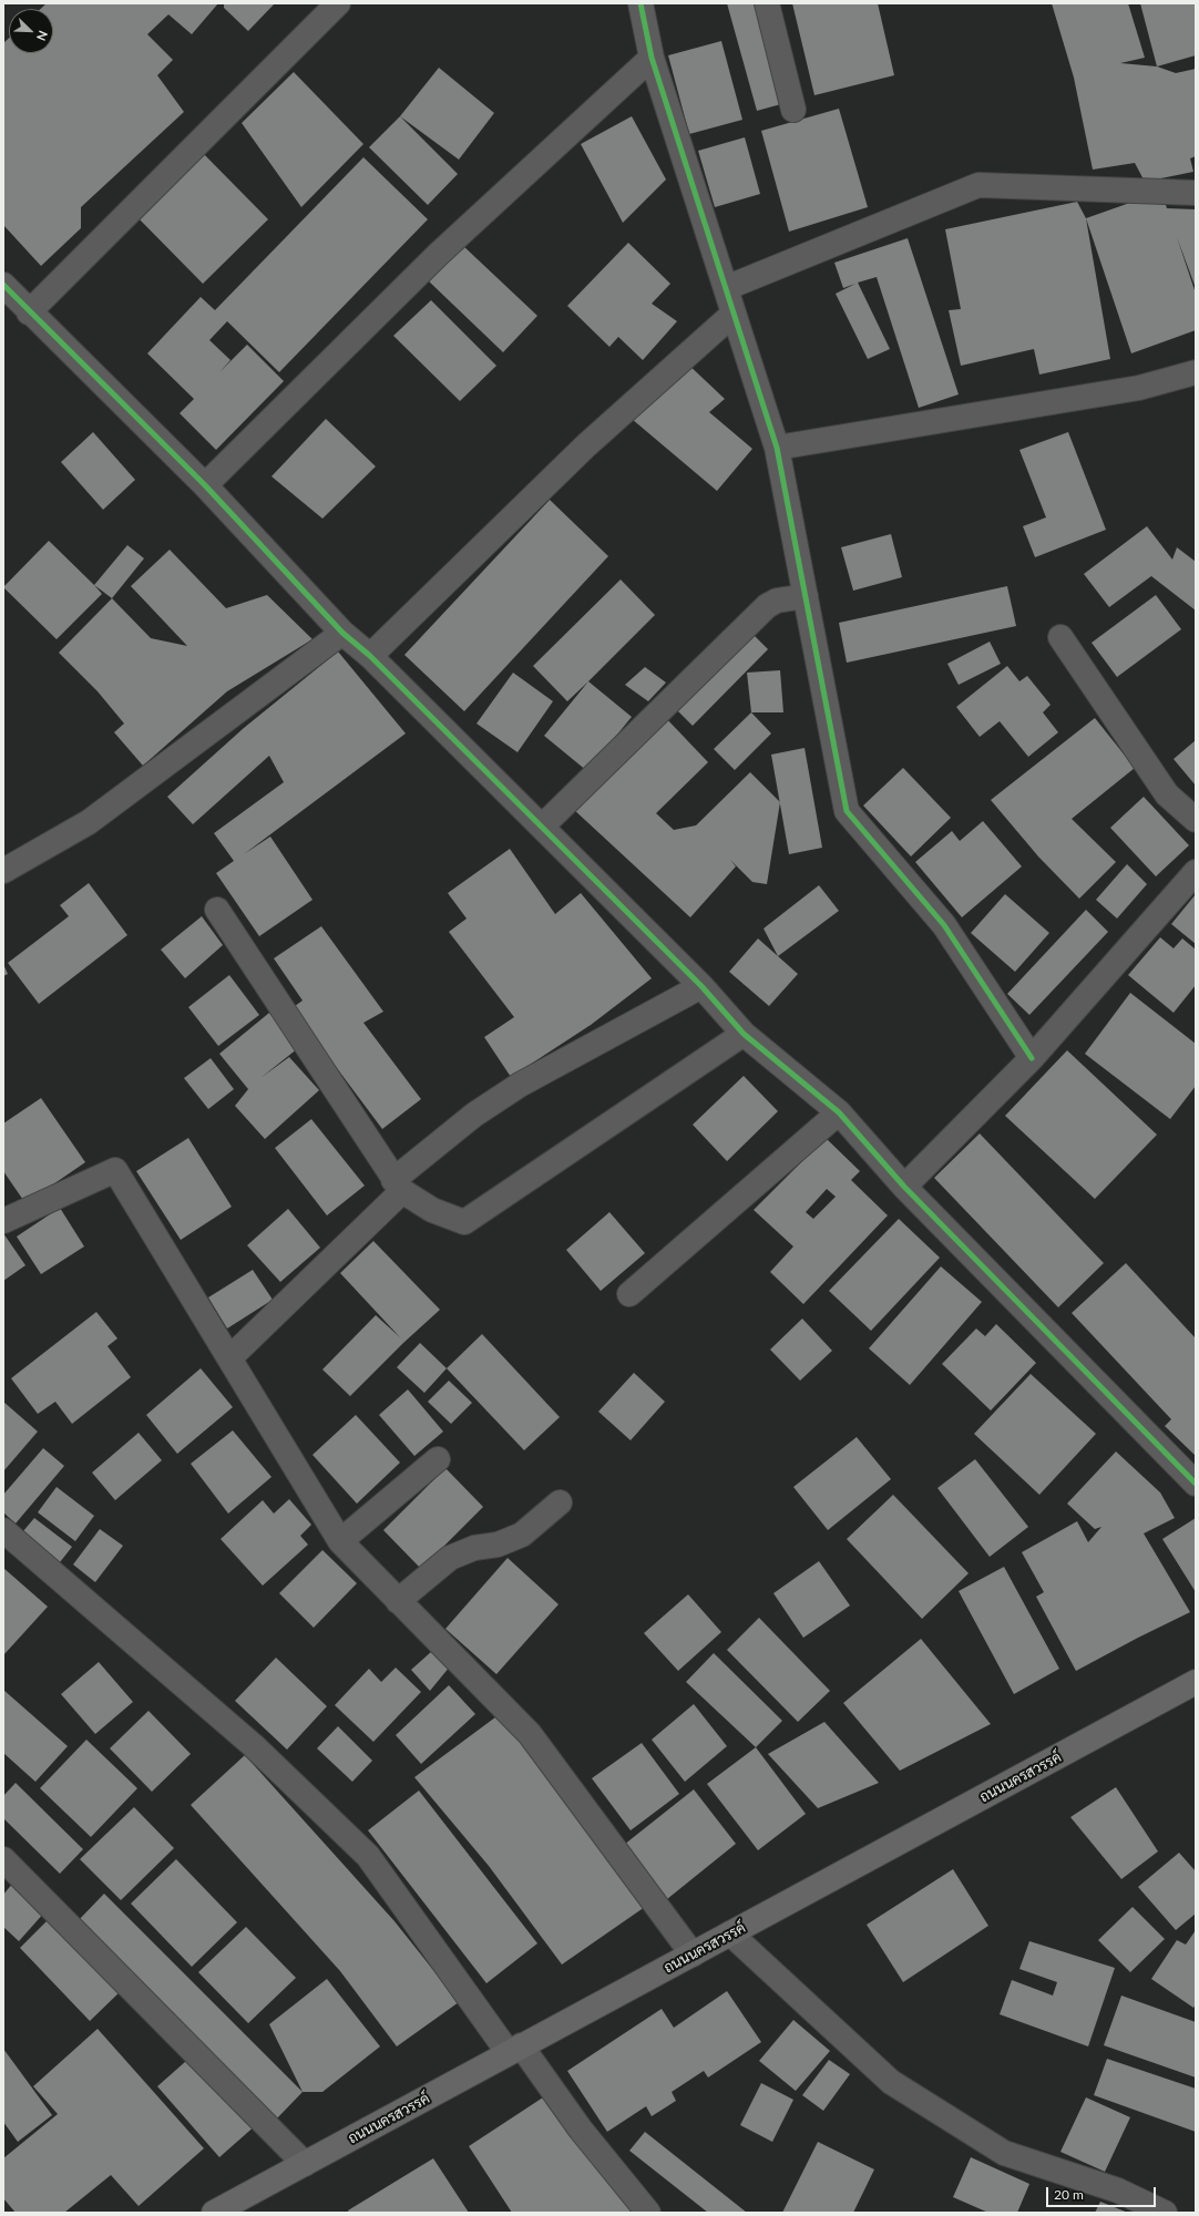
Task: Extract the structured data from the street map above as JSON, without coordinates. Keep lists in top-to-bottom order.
{
  "streets": {
    "main road": ["ถนนนครสวรรค์"]
  },
  "scale_bar": "20 m",
  "north": "bottom right"
}
